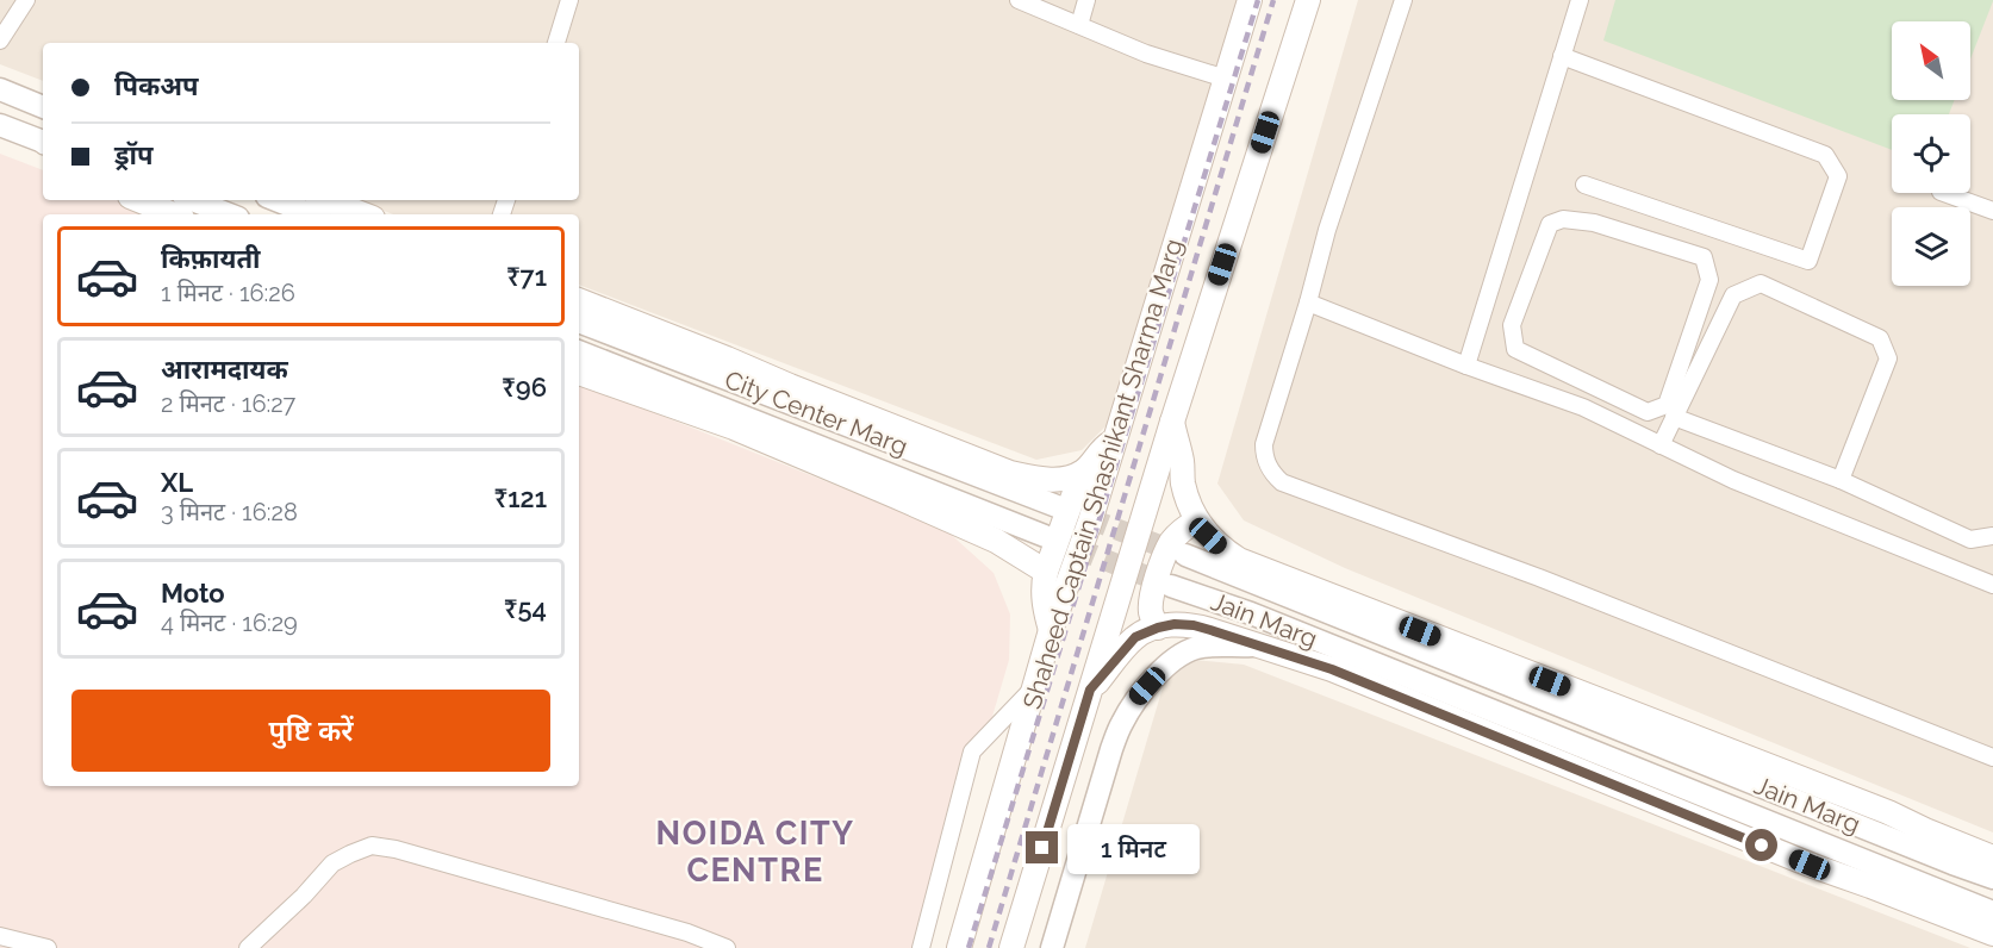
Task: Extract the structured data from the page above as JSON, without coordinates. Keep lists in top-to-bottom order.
{
  "streets": {
    "main road": ["Shaheed Captain Shashikant Sharma Marg"],
    "street": ["City Center Marg", "Jain Marg"]
  },
  "districts": ["NOIDA CITY CENTRE"],
  "north": "top left",
  "page": {
    "banner": ["पिकअप", "ड्रॉप"],
    "list": [
      {
        "name": "किफ़ायती",
        "note": "1 मिनट · 16:26",
        "value": "₹71"
      },
      {
        "name": "आरामदायक",
        "note": "2 मिनट · 16:27",
        "value": "₹96"
      },
      {
        "name": "XL",
        "note": "3 मिनट · 16:28",
        "value": "₹121"
      },
      {
        "name": "Moto",
        "note": "4 मिनट · 16:29",
        "value": "₹54"
      }
    ],
    "buttons": "पुष्टि करें",
    "bubble": "1 मिनट"
  }
}
